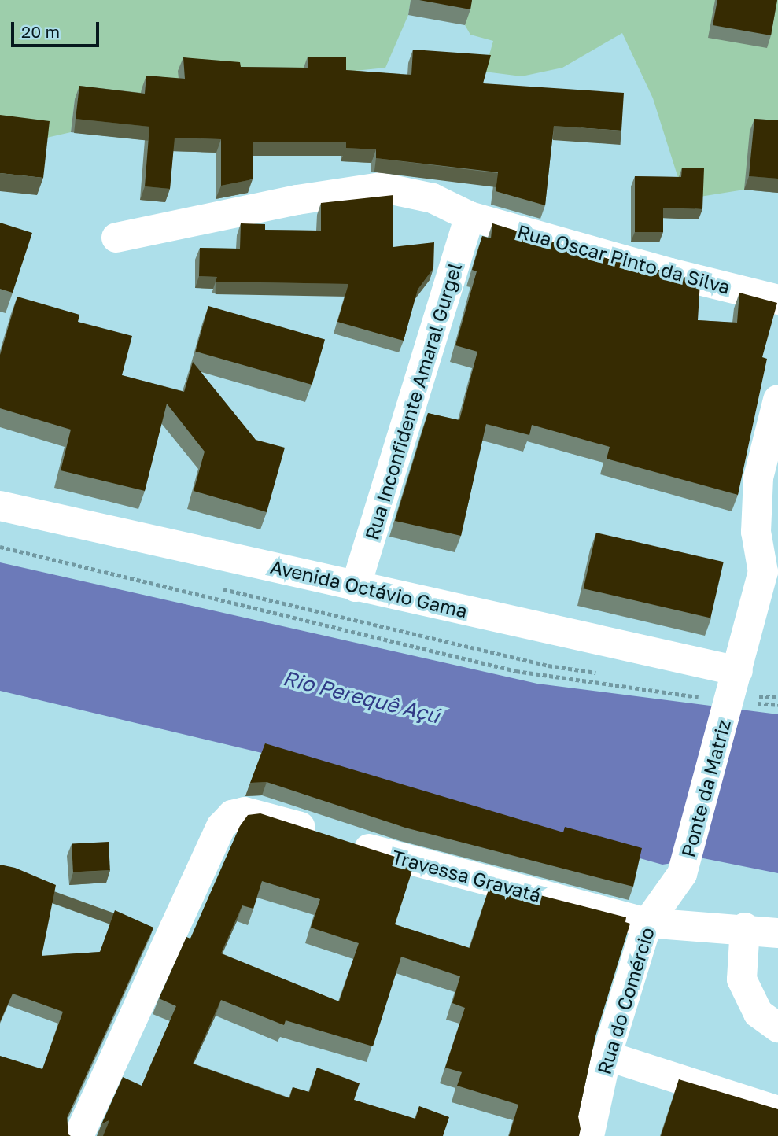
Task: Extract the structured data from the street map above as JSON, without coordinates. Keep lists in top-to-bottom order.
{
  "streets": {
    "street": [
      "Rua Oscar Pinto da Silva",
      "Rua Inconfidente Amaral Gurgel",
      "Avenida Octávio Gama",
      "Ponte da Matriz",
      "Travessa Gravatá",
      "Rua do Comércio"
    ]
  },
  "crossings": [
    ["Rua Oscar Pinto da Silva", "Rua Inconfidente Amaral Gurgel"],
    ["Rua Inconfidente Amaral Gurgel", "Avenida Octávio Gama"],
    ["Avenida Octávio Gama", "Ponte da Matriz"],
    ["Ponte da Matriz", "Rua do Comércio"],
    ["Travessa Gravatá", "Rua do Comércio"]
  ],
  "water": ["Rio Perequê Açú"],
  "scale_bar": "20 m"
}
